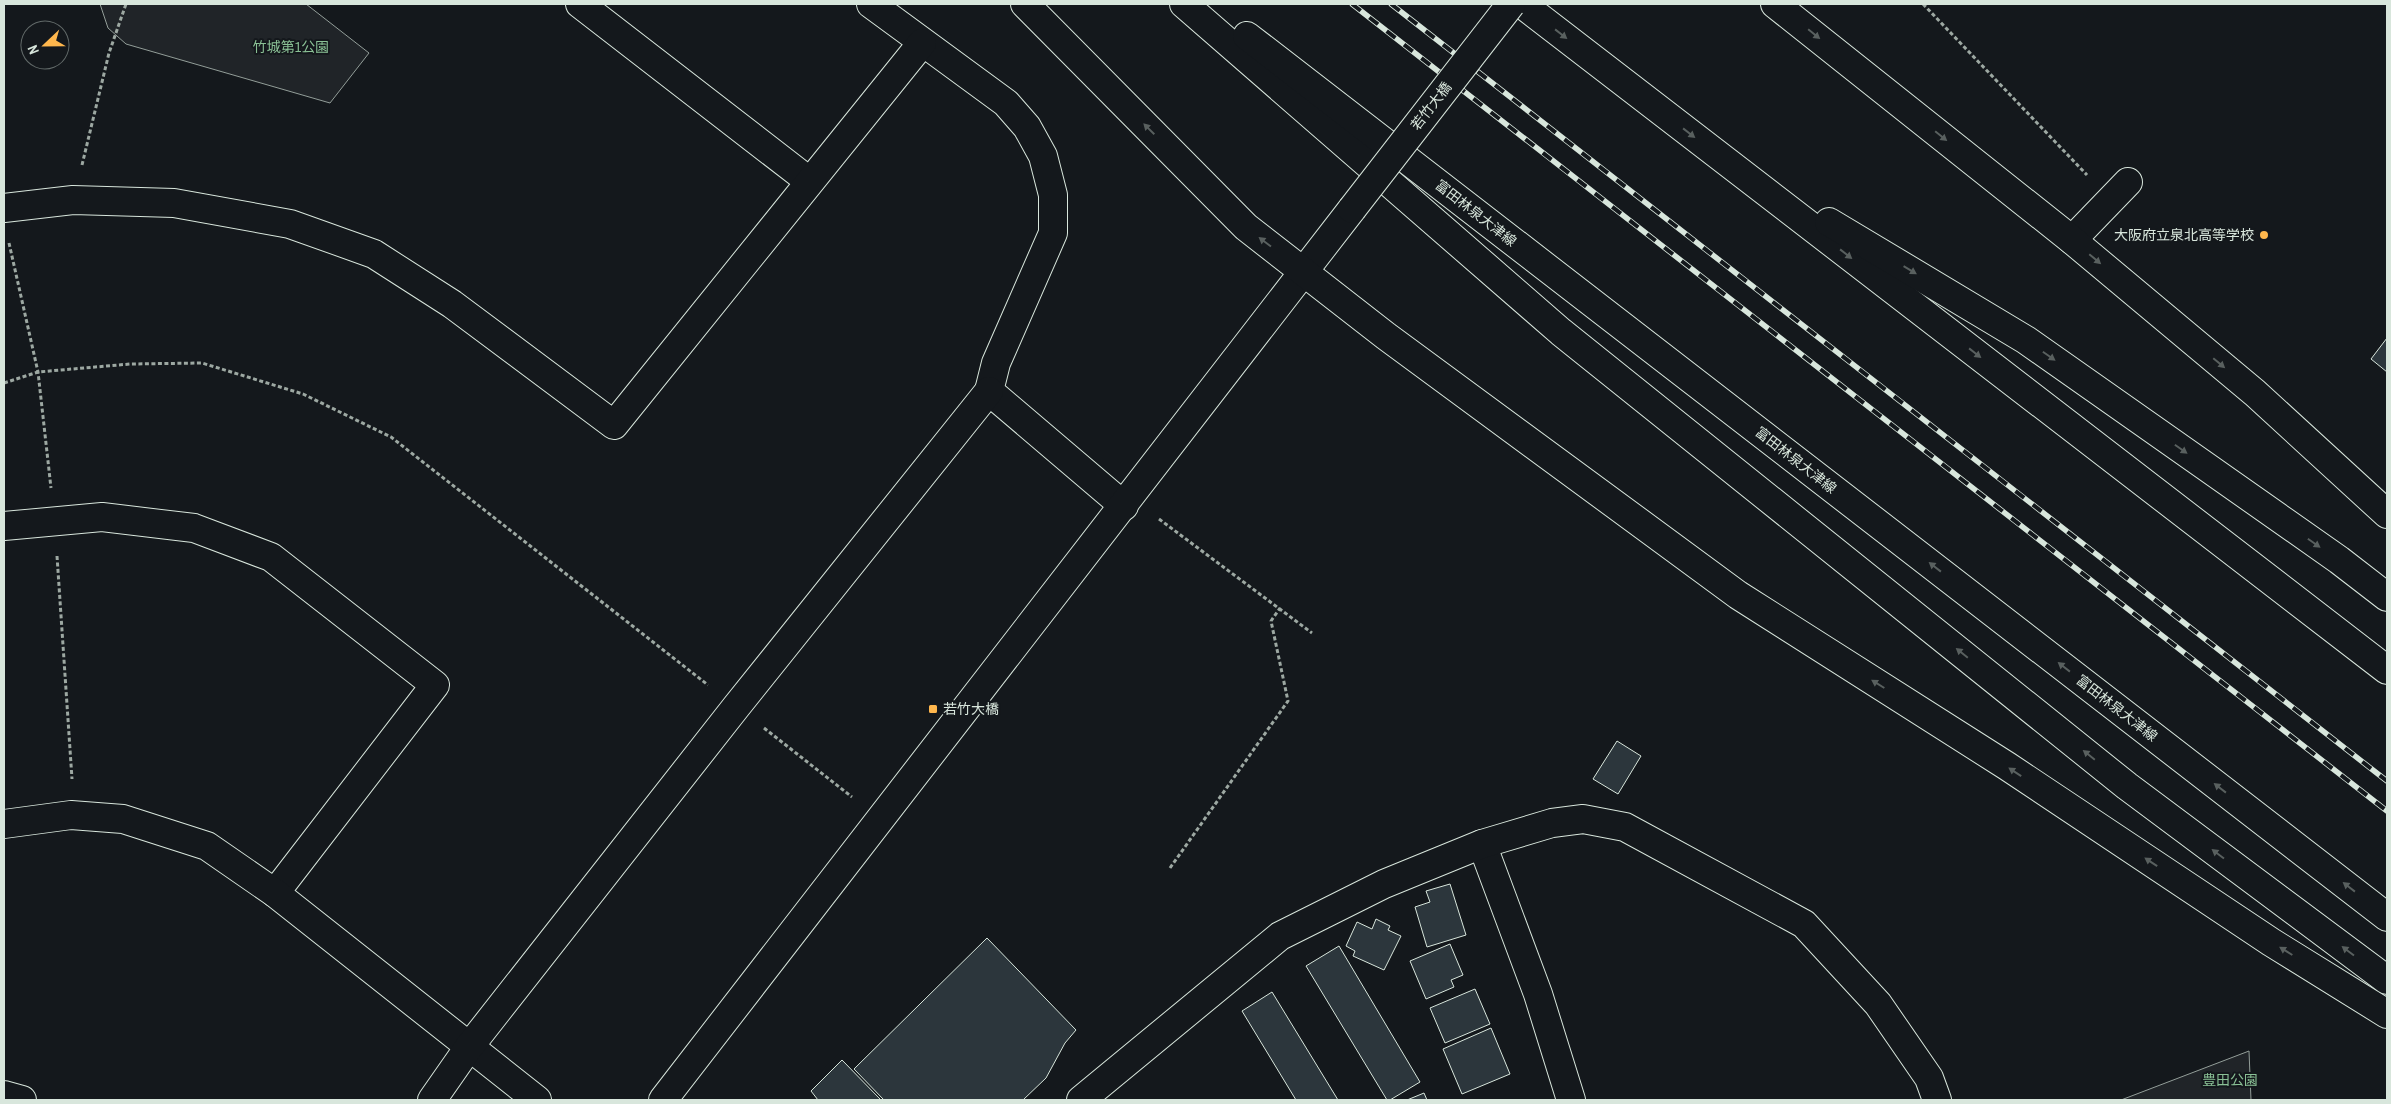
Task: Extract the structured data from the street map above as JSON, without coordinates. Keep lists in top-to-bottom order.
{
  "streets": {
    "main road": ["若竹大橋", "富田林泉大津線"]
  },
  "parks": ["竹城第1公園", "豊田公園"],
  "places": {
    "other": ["大阪府立泉北高等学校"],
    "transit": ["若竹大橋"]
  },
  "north": "left"
}
